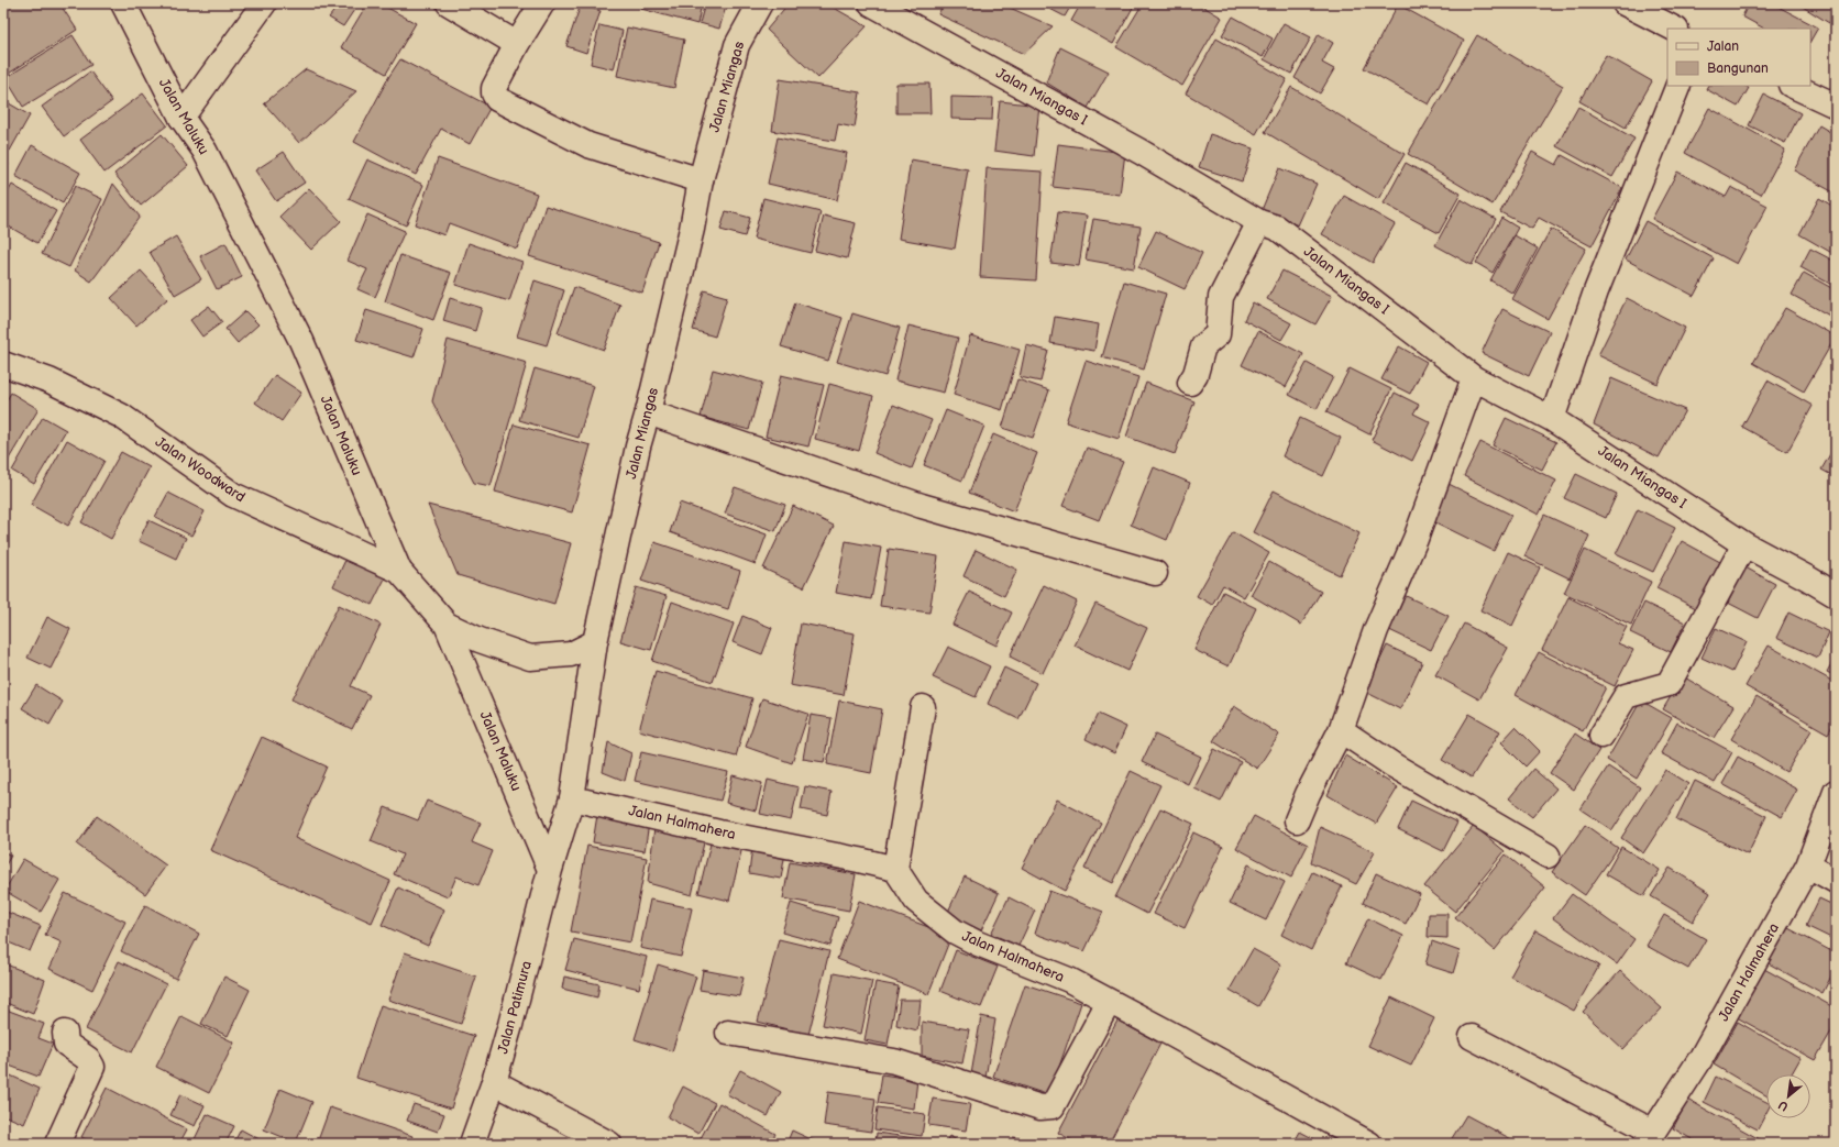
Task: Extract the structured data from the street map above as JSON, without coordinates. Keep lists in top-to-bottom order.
{
  "streets": {
    "street": [
      "Jalan Miangas",
      "Jalan Miangas I",
      "Jalan Maluku",
      "Jalan Woodward",
      "Jalan Halmahera",
      "Jalan Patimura"
    ]
  },
  "crossings": [
    ["Jalan Miangas", "Jalan Maluku"],
    ["Jalan Miangas", "Jalan Halmahera"],
    ["Jalan Miangas", "Jalan Patimura"],
    ["Jalan Maluku", "Jalan Woodward"],
    ["Jalan Maluku", "Jalan Patimura"]
  ],
  "legend": ["Jalan", "Bangunan"],
  "north": "bottom left"
}
